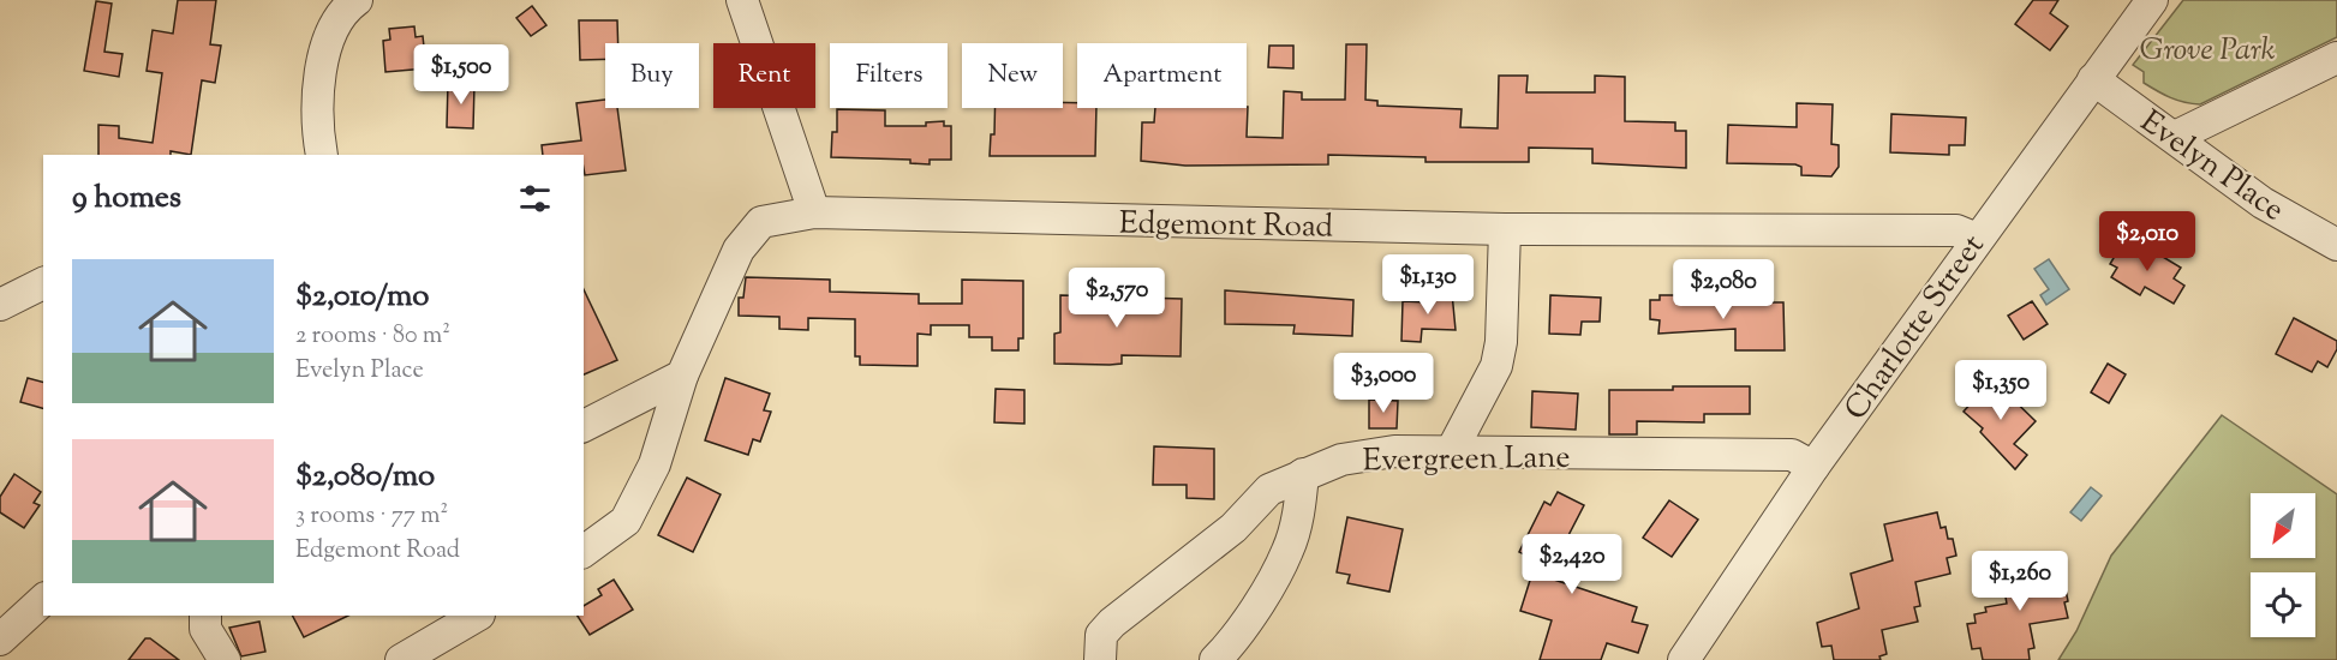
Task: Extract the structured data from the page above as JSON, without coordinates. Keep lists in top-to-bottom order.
{
  "streets": {
    "street": [
      "Evelyn Place",
      "Edgemont Road",
      "Charlotte Street",
      "Evergreen Lane"
    ]
  },
  "crossings": [
    ["Evelyn Place", "Charlotte Street"],
    ["Edgemont Road", "Charlotte Street"],
    ["Charlotte Street", "Evergreen Lane"]
  ],
  "parks": ["Grove Park"],
  "north": "bottom left",
  "page": {
    "chip": [
      "Buy",
      "Rent",
      "Filters",
      "New",
      "Apartment"
    ],
    "price": [
      "$1,500",
      "$2,010",
      "$1,130",
      "$2,080",
      "$2,570",
      "$3,000",
      "$1,350",
      "$2,420",
      "$1,260"
    ],
    "heading": "9 homes",
    "list": [
      {
        "name": "$2,010/mo",
        "note": "2 rooms · 80 m² · Evelyn Place"
      },
      {
        "name": "$2,080/mo",
        "note": "3 rooms · 77 m² · Edgemont Road"
      }
    ]
  }
}
